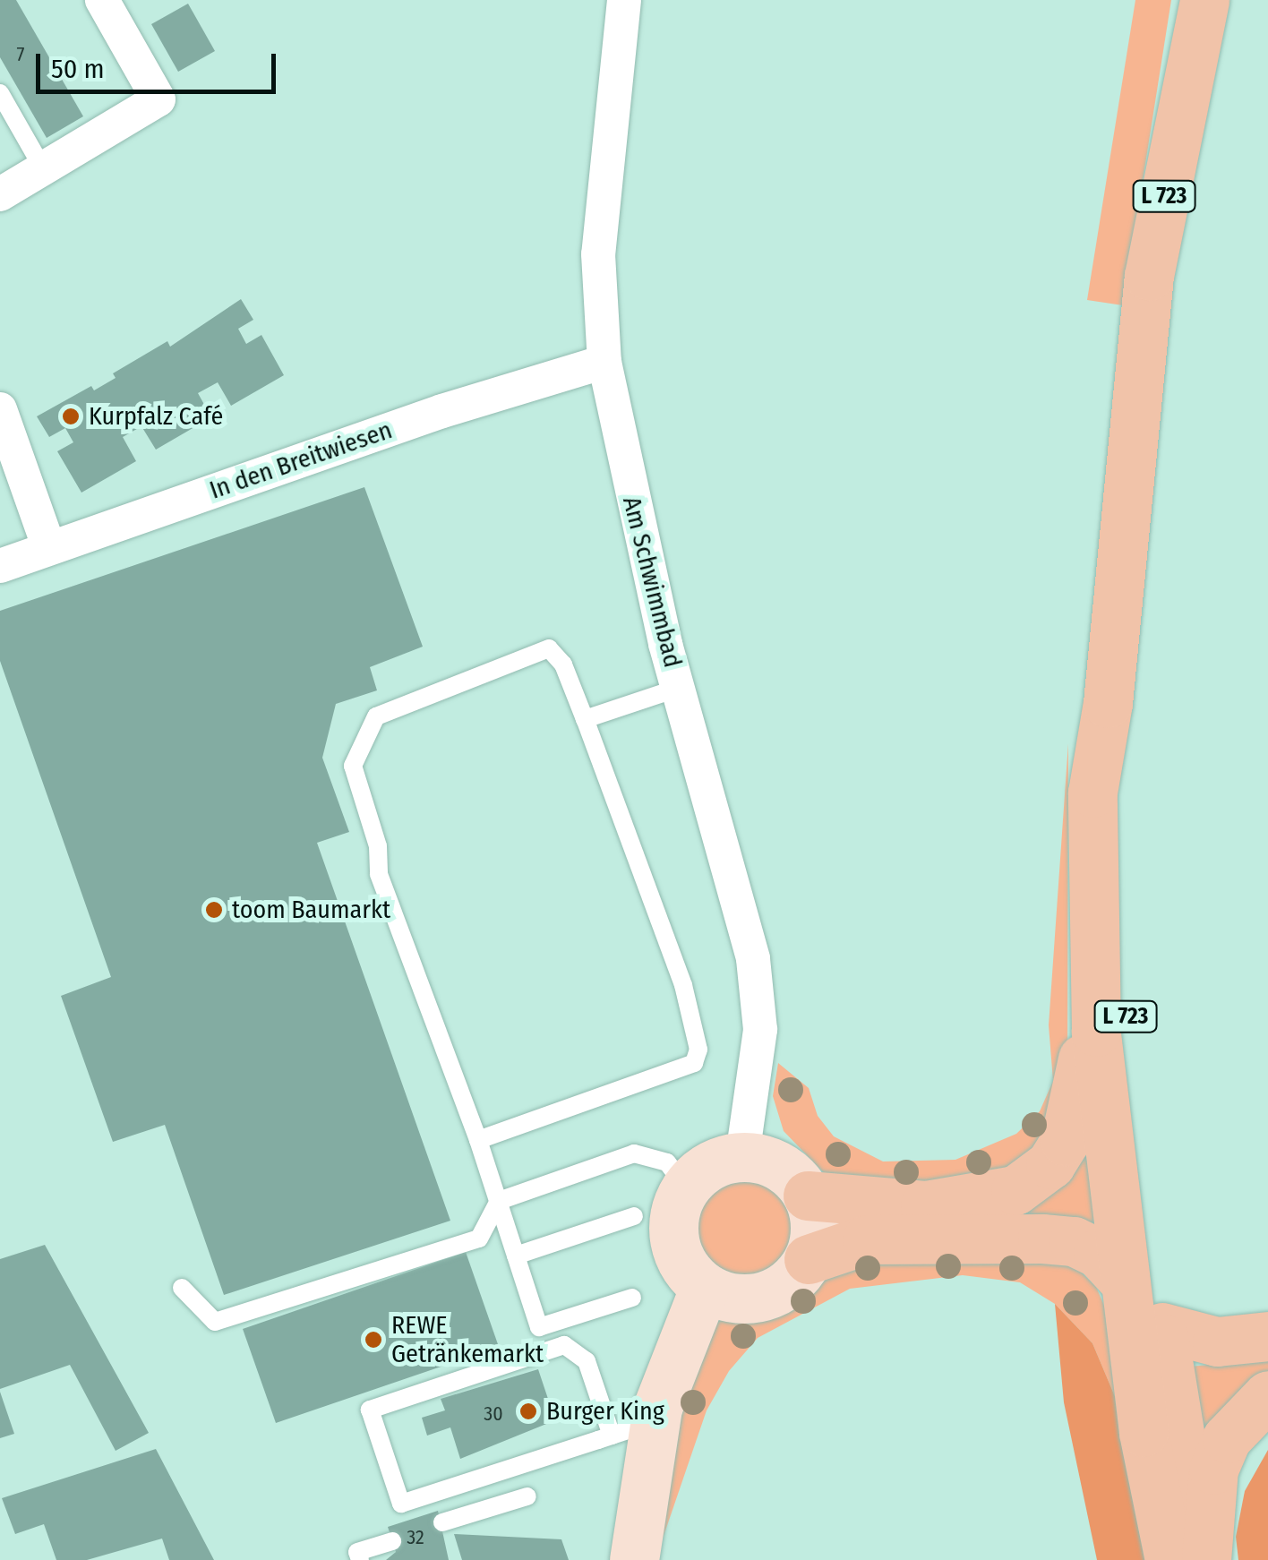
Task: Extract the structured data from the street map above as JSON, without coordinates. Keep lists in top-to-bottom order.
{
  "streets": {
    "main road": ["L 723"],
    "street": ["In den Breitwiesen", "Am Schwimmbad"]
  },
  "crossings": [
    ["In den Breitwiesen", "Am Schwimmbad"]
  ],
  "places": [
    "Kurpfalz Café",
    "toom Baumarkt",
    "REWE Getränkemarkt",
    "Burger King"
  ],
  "house_numbers": ["7", "30", "32"],
  "scale_bar": "50 m"
}
